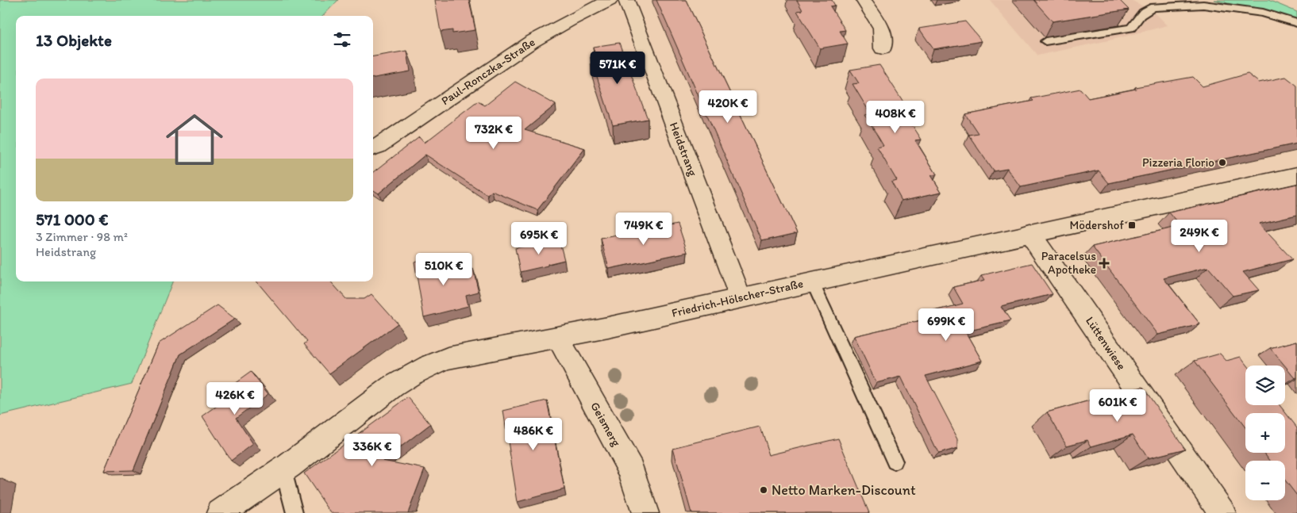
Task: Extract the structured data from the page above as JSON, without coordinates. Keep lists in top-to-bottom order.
{
  "streets": {
    "street": [
      "Paul-Ronczka-Straße",
      "Heidstrang",
      "Friedrich-Hölscher-Straße",
      "Lüttenwiese",
      "Geismerg"
    ]
  },
  "crossings": [
    ["Heidstrang", "Friedrich-Hölscher-Straße"],
    ["Friedrich-Hölscher-Straße", "Lüttenwiese"],
    ["Friedrich-Hölscher-Straße", "Geismerg"]
  ],
  "places": {
    "other": ["Pizzeria Florio", "Netto Marken-Discount"],
    "transit": ["Mödershof"],
    "health": ["Paracelsus Apotheke"]
  },
  "page": {
    "heading": "13 Objekte",
    "price": [
      "571K €",
      "420K €",
      "408K €",
      "732K €",
      "749K €",
      "249K €",
      "695K €",
      "510K €",
      "699K €",
      "426K €",
      "601K €",
      "486K €",
      "336K €"
    ],
    "list": [
      {
        "name": "571 000 €",
        "note": "3 Zimmer · 98 m² · Heidstrang"
      }
    ],
    "map_buttons": ["+", "−"]
  }
}
